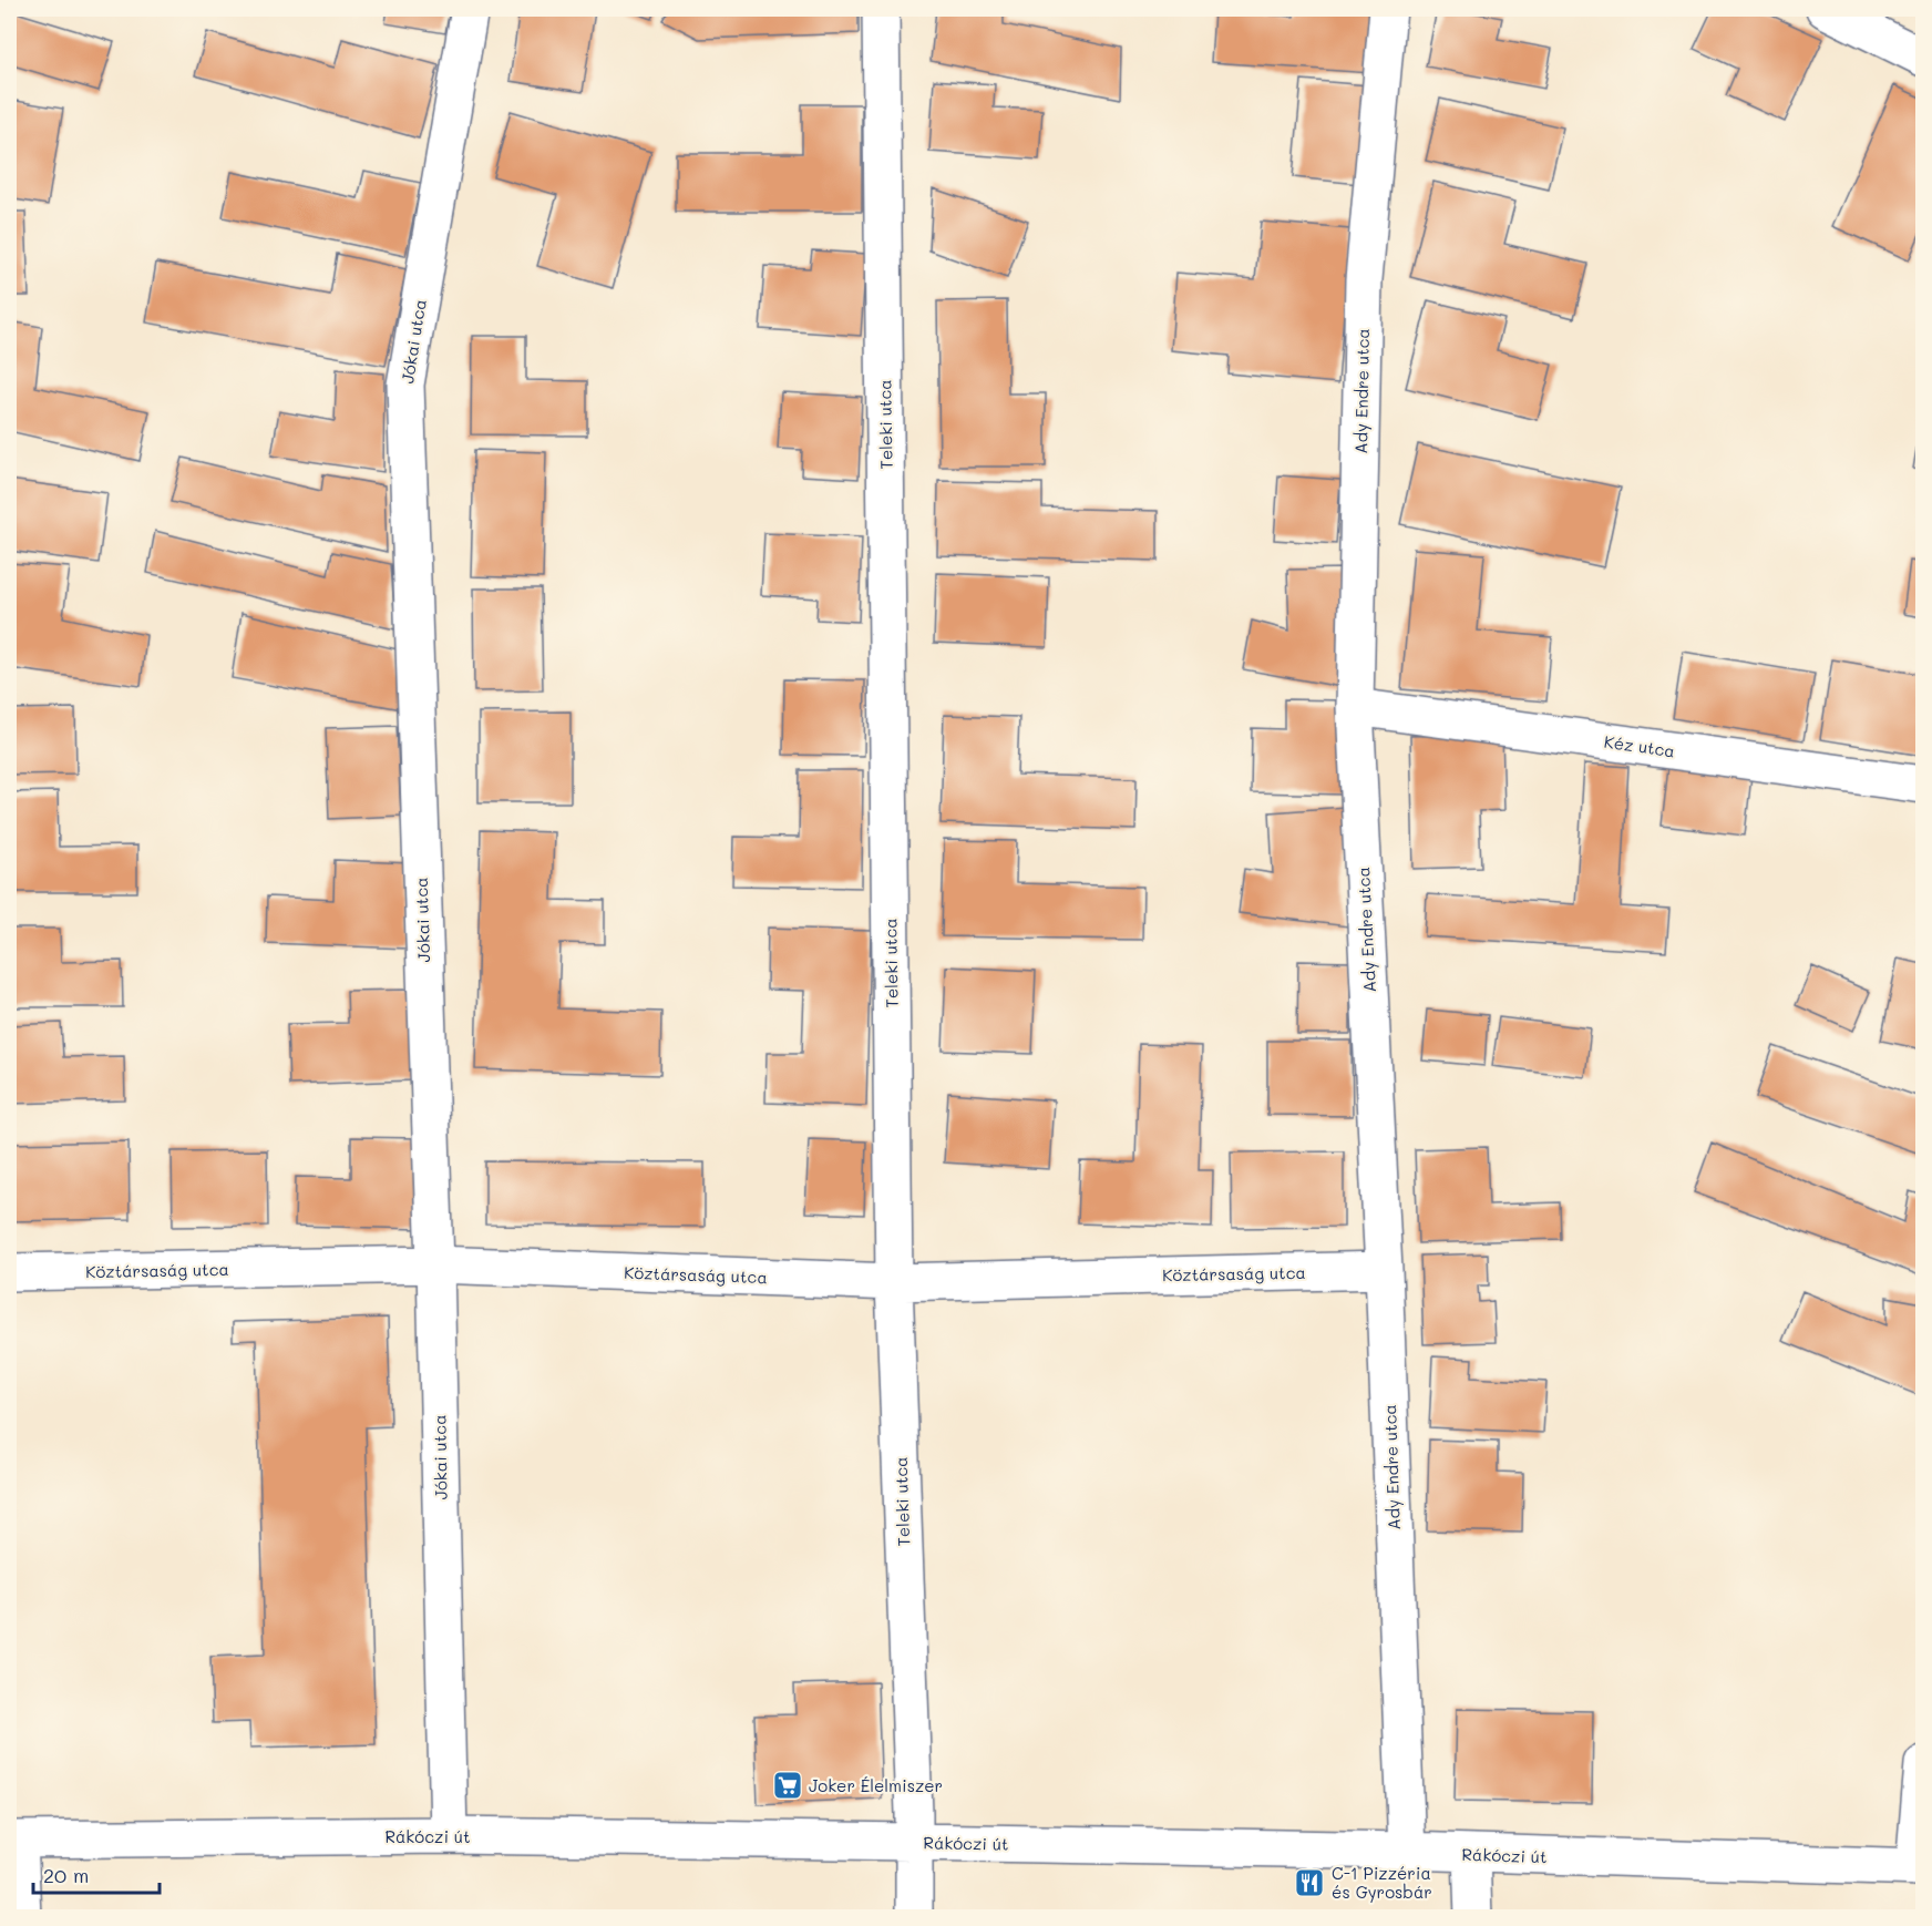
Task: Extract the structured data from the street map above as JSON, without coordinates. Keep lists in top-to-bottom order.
{
  "streets": {
    "street": [
      "Jókai utca",
      "Ady Endre utca",
      "Teleki utca",
      "Kéz utca",
      "Köztársaság utca",
      "Rákóczi út"
    ]
  },
  "crossings": [
    ["Jókai utca", "Köztársaság utca"],
    ["Jókai utca", "Rákóczi út"],
    ["Ady Endre utca", "Kéz utca"],
    ["Ady Endre utca", "Köztársaság utca"],
    ["Ady Endre utca", "Rákóczi út"],
    ["Teleki utca", "Köztársaság utca"],
    ["Teleki utca", "Rákóczi út"]
  ],
  "places": {
    "supermarket": ["Joker Élelmiszer"],
    "restaurant": ["C-1 Pizzéria és Gyrosbár"]
  },
  "scale_bar": "20 m"
}
